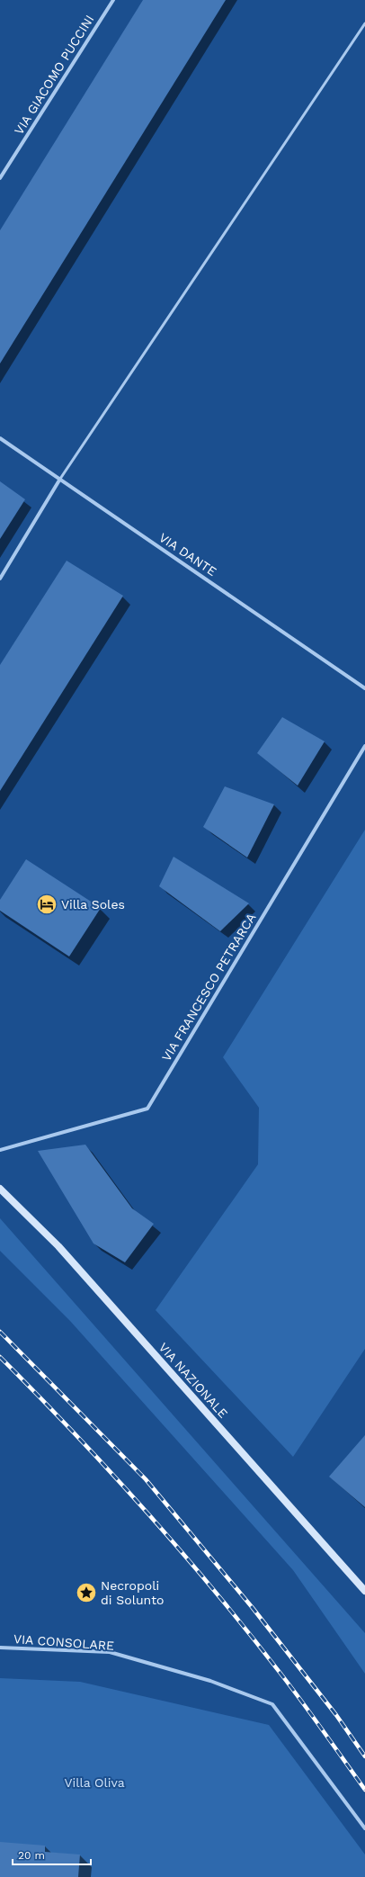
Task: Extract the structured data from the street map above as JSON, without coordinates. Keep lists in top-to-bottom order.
{
  "streets": {
    "main road": ["VIA NAZIONALE"],
    "street": [
      "VIA GIACOMO PUCCINI",
      "VIA DANTE",
      "VIA FRANCESCO PETRARCA",
      "VIA CONSOLARE"
    ]
  },
  "parks": ["Villa Oliva"],
  "places": {
    "hotel": ["Villa Soles"],
    "place": ["Necropoli di Solunto"]
  },
  "scale_bar": "20 m"
}
